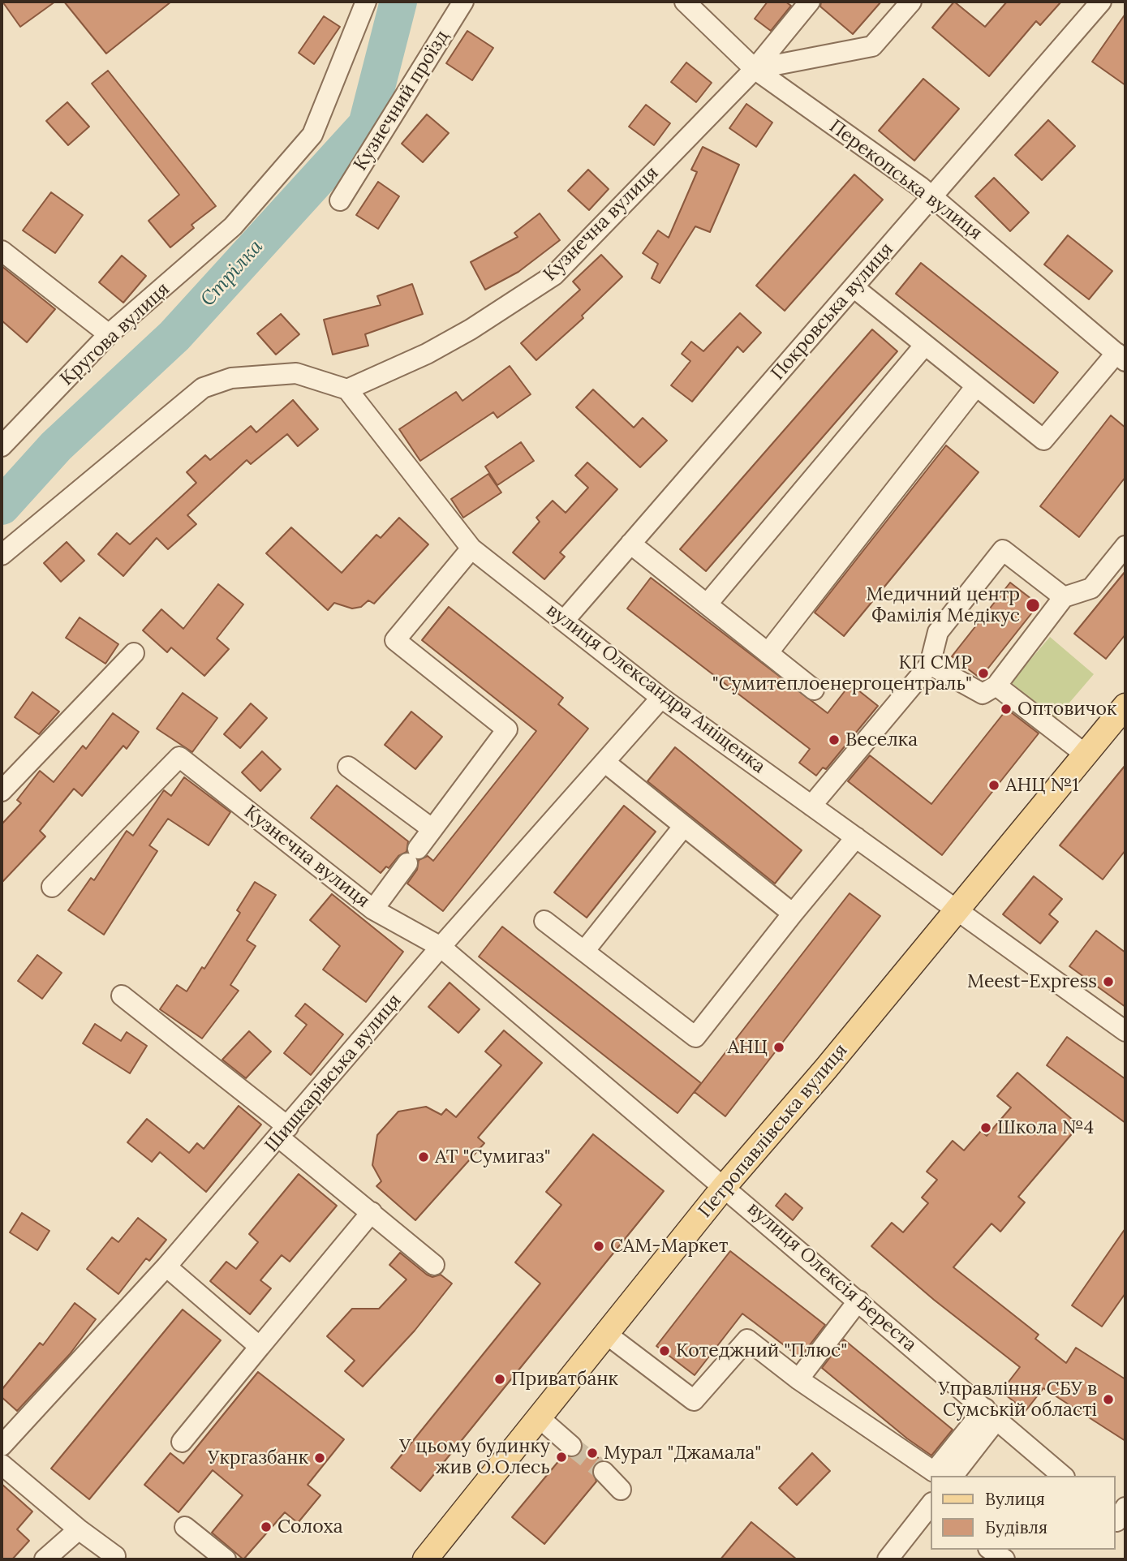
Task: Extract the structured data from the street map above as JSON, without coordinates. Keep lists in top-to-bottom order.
{
  "streets": {
    "main road": ["Петропавлівська вулиця"],
    "street": [
      "Кузнечний проїзд",
      "Перекопська вулиця",
      "Кузнечна вулиця",
      "Покровська вулиця",
      "Кругова вулиця",
      "вулиця Олександра Аніщенка",
      "Шишкарівська вулиця",
      "вулиця Олексія Береста"
    ]
  },
  "crossings": [
    ["Перекопська вулиця", "Кузнечна вулиця"],
    ["Перекопська вулиця", "Покровська вулиця"],
    ["Кузнечна вулиця", "вулиця Олександра Аніщенка"],
    ["Кузнечна вулиця", "Шишкарівська вулиця"],
    ["Кузнечна вулиця", "вулиця Олексія Береста"],
    ["Покровська вулиця", "вулиця Олександра Аніщенка"],
    ["вулиця Олександра Аніщенка", "Шишкарівська вулиця"],
    ["вулиця Олександра Аніщенка", "Петропавлівська вулиця"],
    ["Шишкарівська вулиця", "вулиця Олексія Береста"],
    ["Петропавлівська вулиця", "вулиця Олексія Береста"]
  ],
  "water": ["Стрілка"],
  "places": [
    "Медичний центр Фамілія Медікус",
    "КП СМР \"Сумитеплоенергоцентраль\"",
    "Оптовичок",
    "Веселка",
    "АНЦ №1",
    "Meest-Express",
    "АНЦ",
    "Школа №4",
    "АТ \"Сумигаз\"",
    "САМ-Маркет",
    "Котеджний \"Плюс\"",
    "Приватбанк",
    "Управління СБУ в Сумській області",
    "Мурал \"Джамала\"",
    "У цьому будинку жив О.Олесь",
    "Укргазбанк",
    "Солоха"
  ],
  "legend": ["Вулиця", "Будівля"]
}
